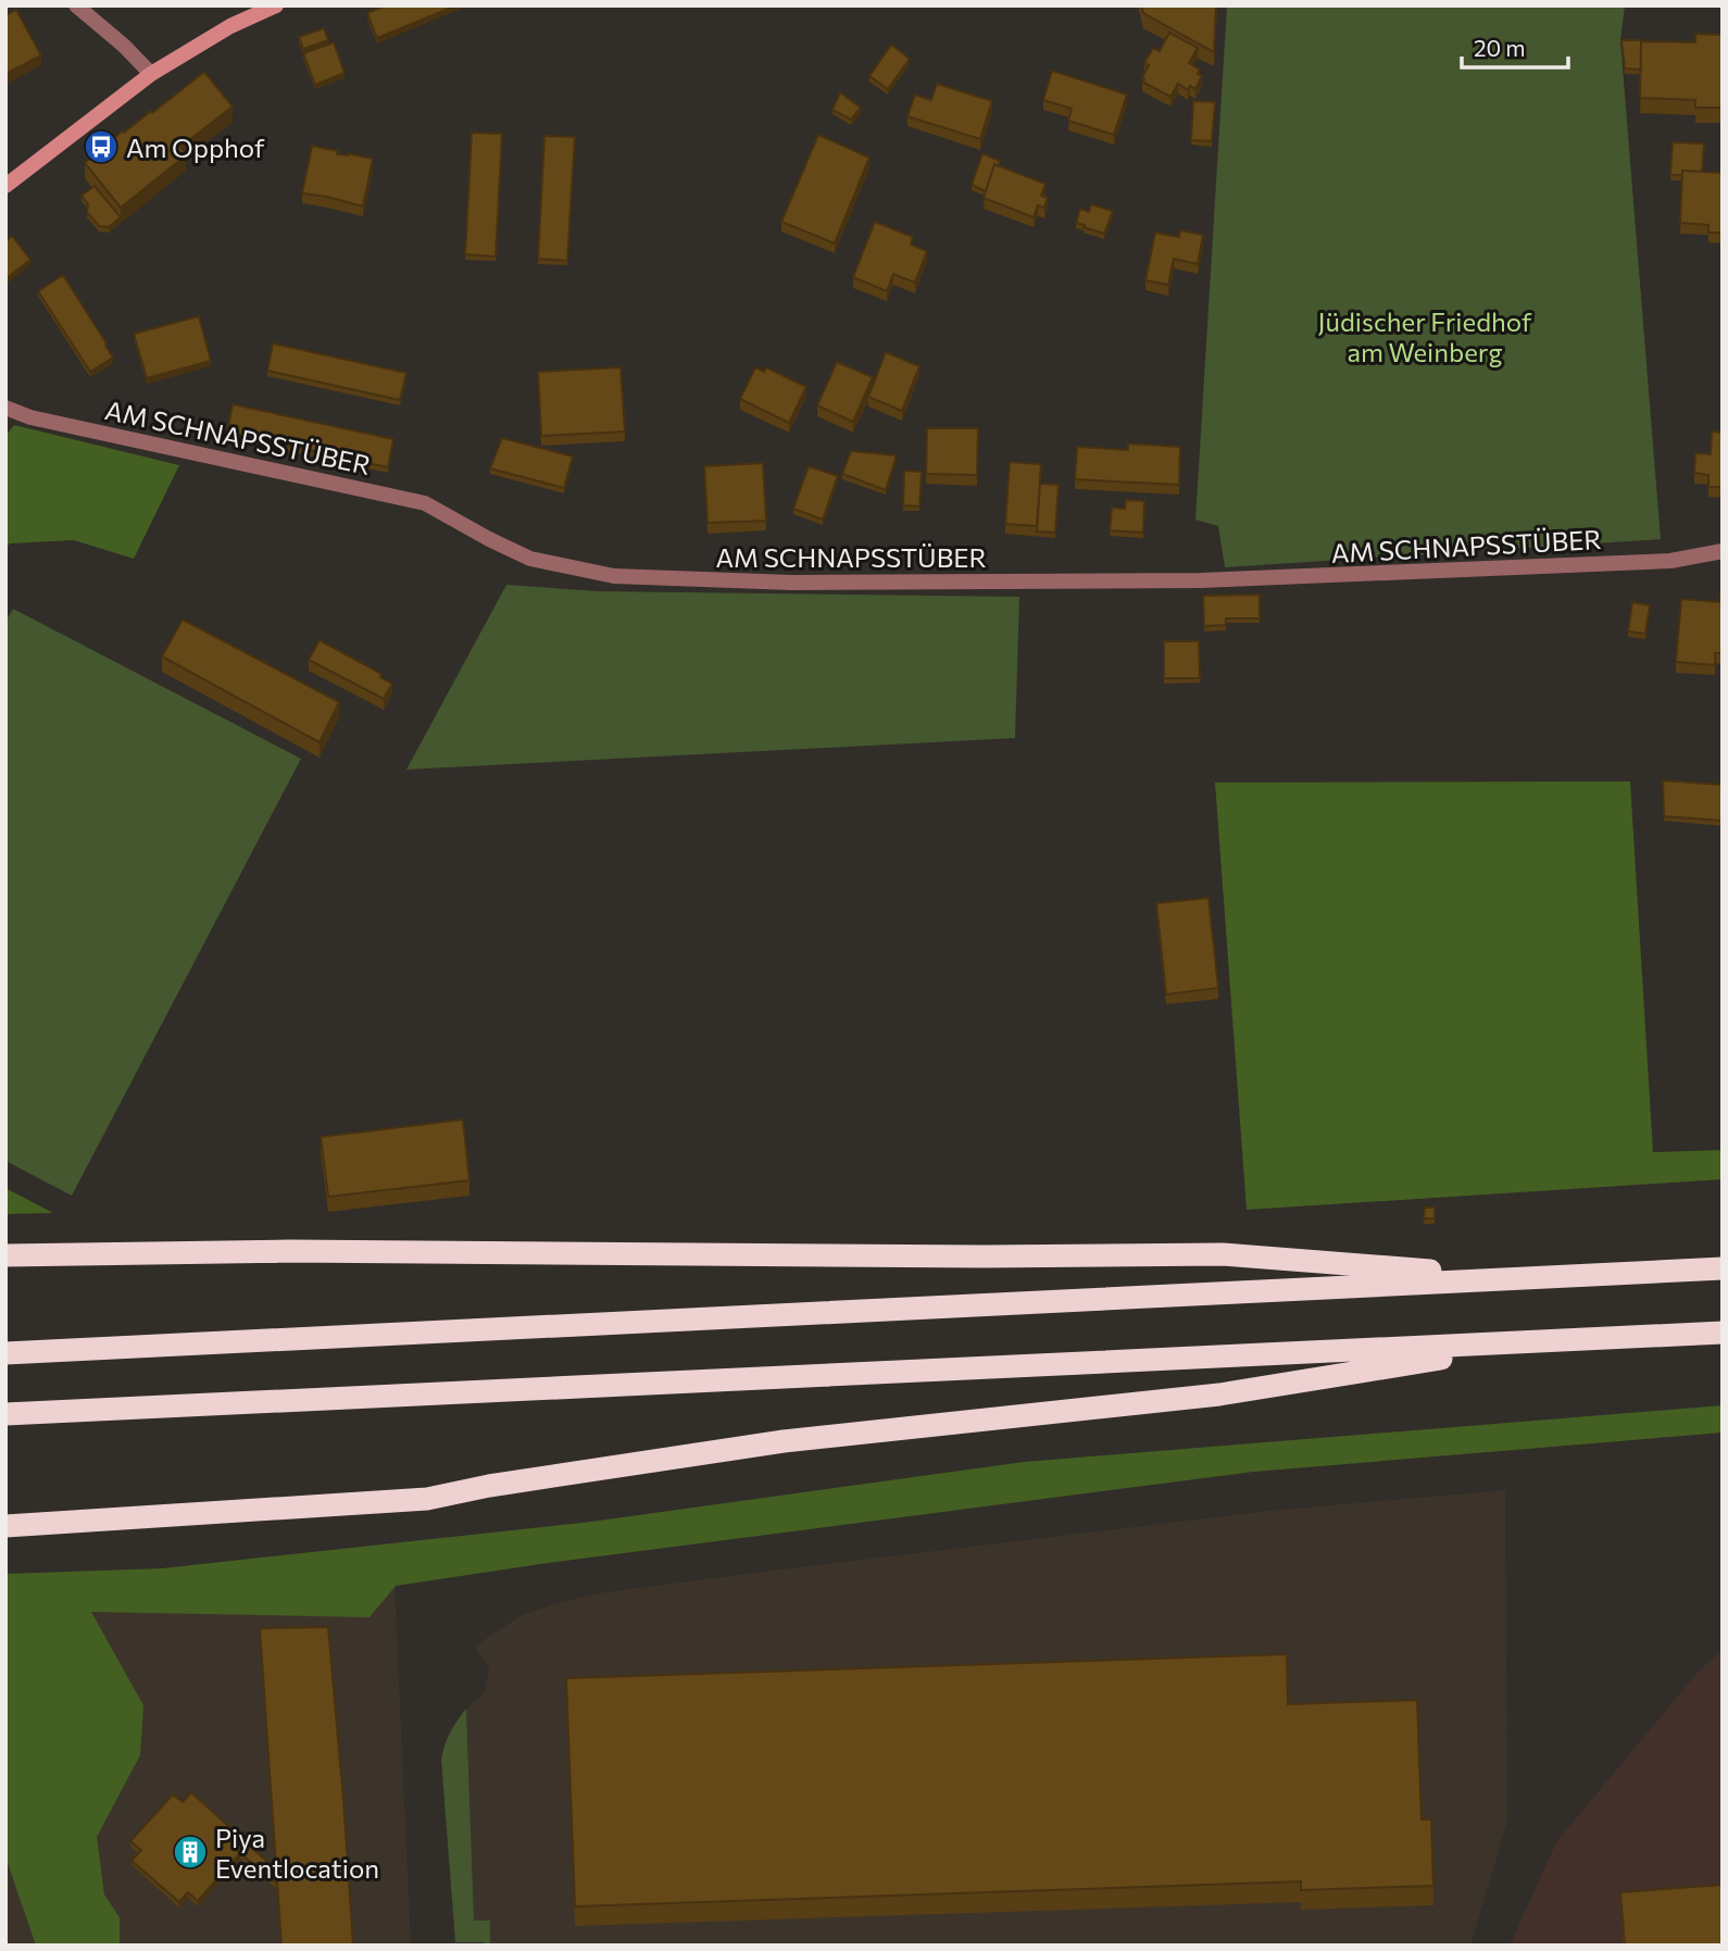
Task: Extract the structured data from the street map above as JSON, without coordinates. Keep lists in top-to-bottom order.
{
  "streets": {
    "street": ["AM SCHNAPSSTÜBER"]
  },
  "parks": ["Jüdischer Friedhof am Weinberg"],
  "places": {
    "bus stop": ["Am Opphof"],
    "building": ["Piya Eventlocation"]
  },
  "scale_bar": "20 m"
}
